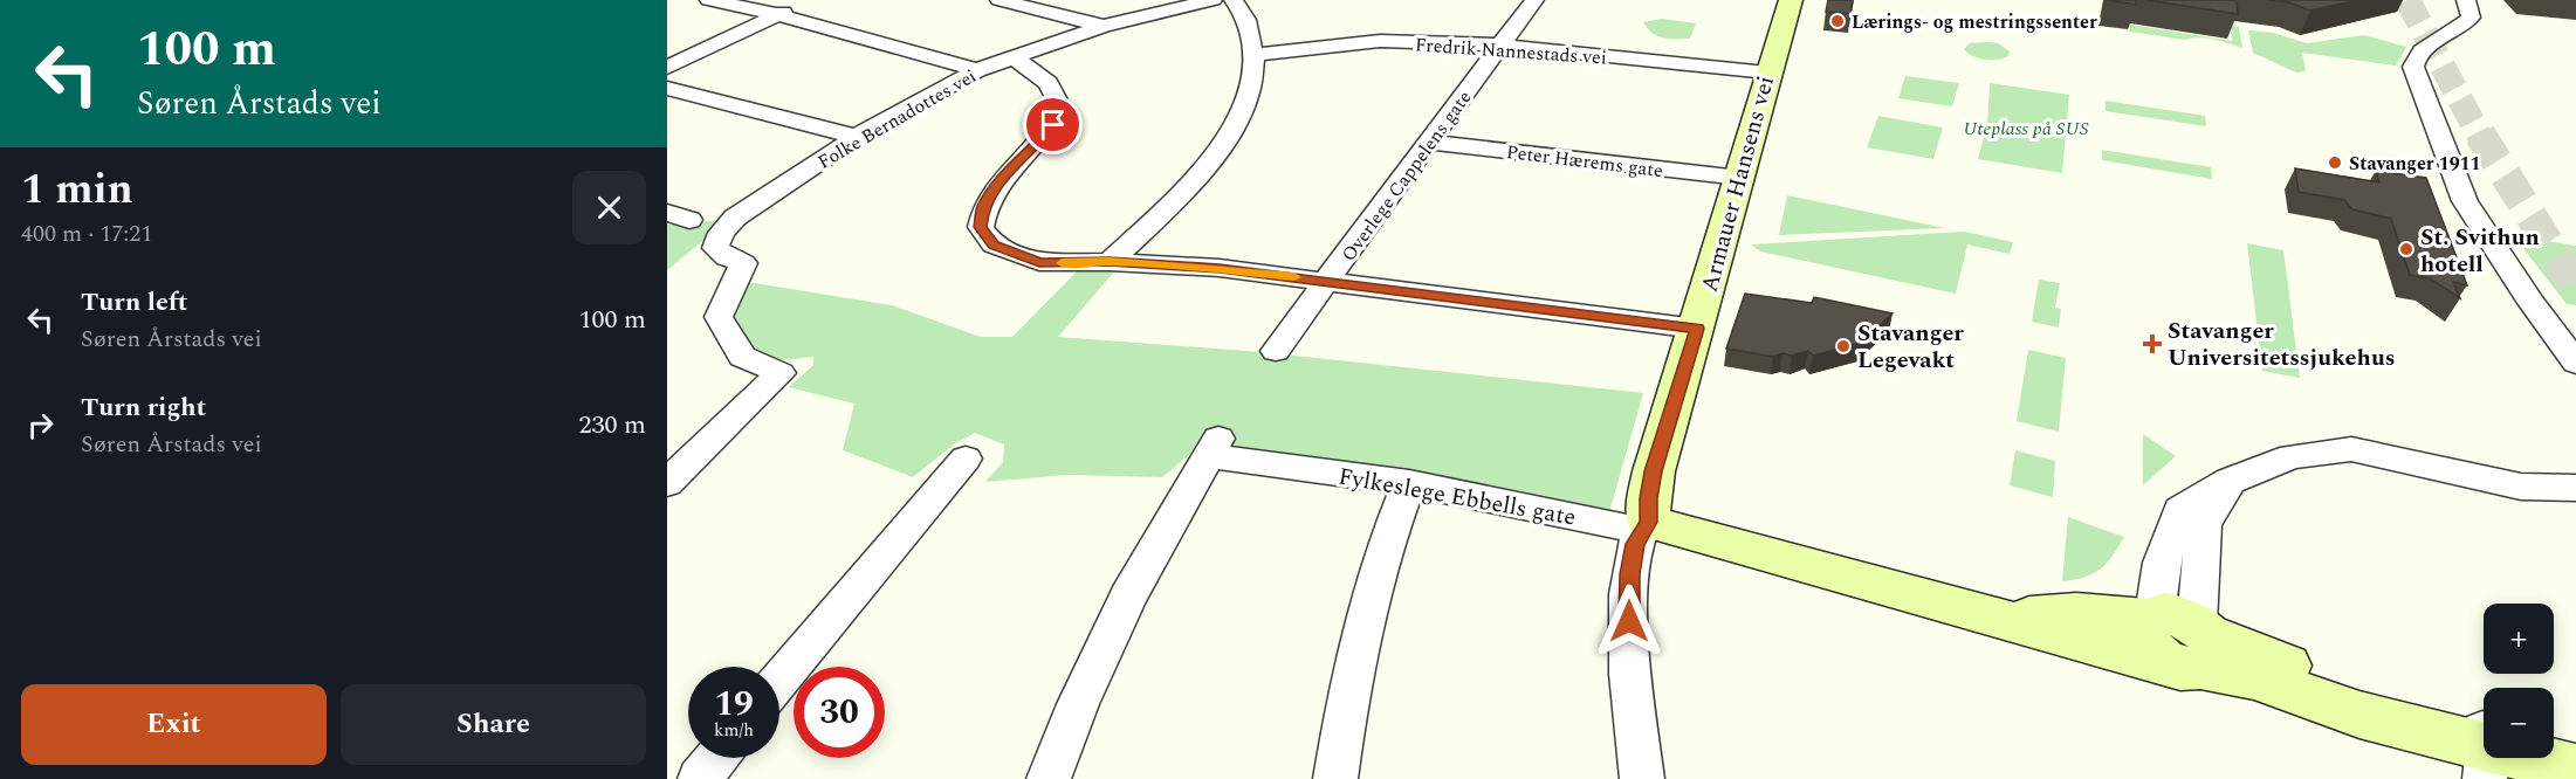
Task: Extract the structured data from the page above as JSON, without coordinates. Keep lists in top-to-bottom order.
{
  "streets": {
    "street": [
      "Fredrik Nannestads vei",
      "Folke Bernadottes vei",
      "Peter Hærems gate",
      "Overlege Cappelens gate",
      "Armauer Hansens vei",
      "Fylkeslege Ebbells gate"
    ]
  },
  "crossings": [
    ["Fredrik Nannestads vei", "Overlege Cappelens gate"],
    ["Fredrik Nannestads vei", "Armauer Hansens vei"],
    ["Peter Hærems gate", "Overlege Cappelens gate"],
    ["Peter Hærems gate", "Armauer Hansens vei"],
    ["Armauer Hansens vei", "Fylkeslege Ebbells gate"]
  ],
  "parks": ["Uteplass på SUS"],
  "places": {
    "other": [
      "Lærings- og mestringssenter",
      "Stavanger 1911",
      "St. Svithun hotell",
      "Stavanger Legevakt"
    ],
    "health": ["Stavanger Universitetssjukehus"]
  },
  "page": {
    "turn": ["100 m", "Søren Årstads vei"],
    "heading": ["1 min", "400 m · 17:21"],
    "list": [
      {
        "name": "Turn left",
        "note": "Søren Årstads vei",
        "value": "100 m"
      },
      {
        "name": "Turn right",
        "note": "Søren Årstads vei",
        "value": "230 m"
      }
    ],
    "map_buttons": ["+", "−"],
    "speed": "19 km/h",
    "limit": "30",
    "buttons": ["Exit", "Share"]
  }
}
